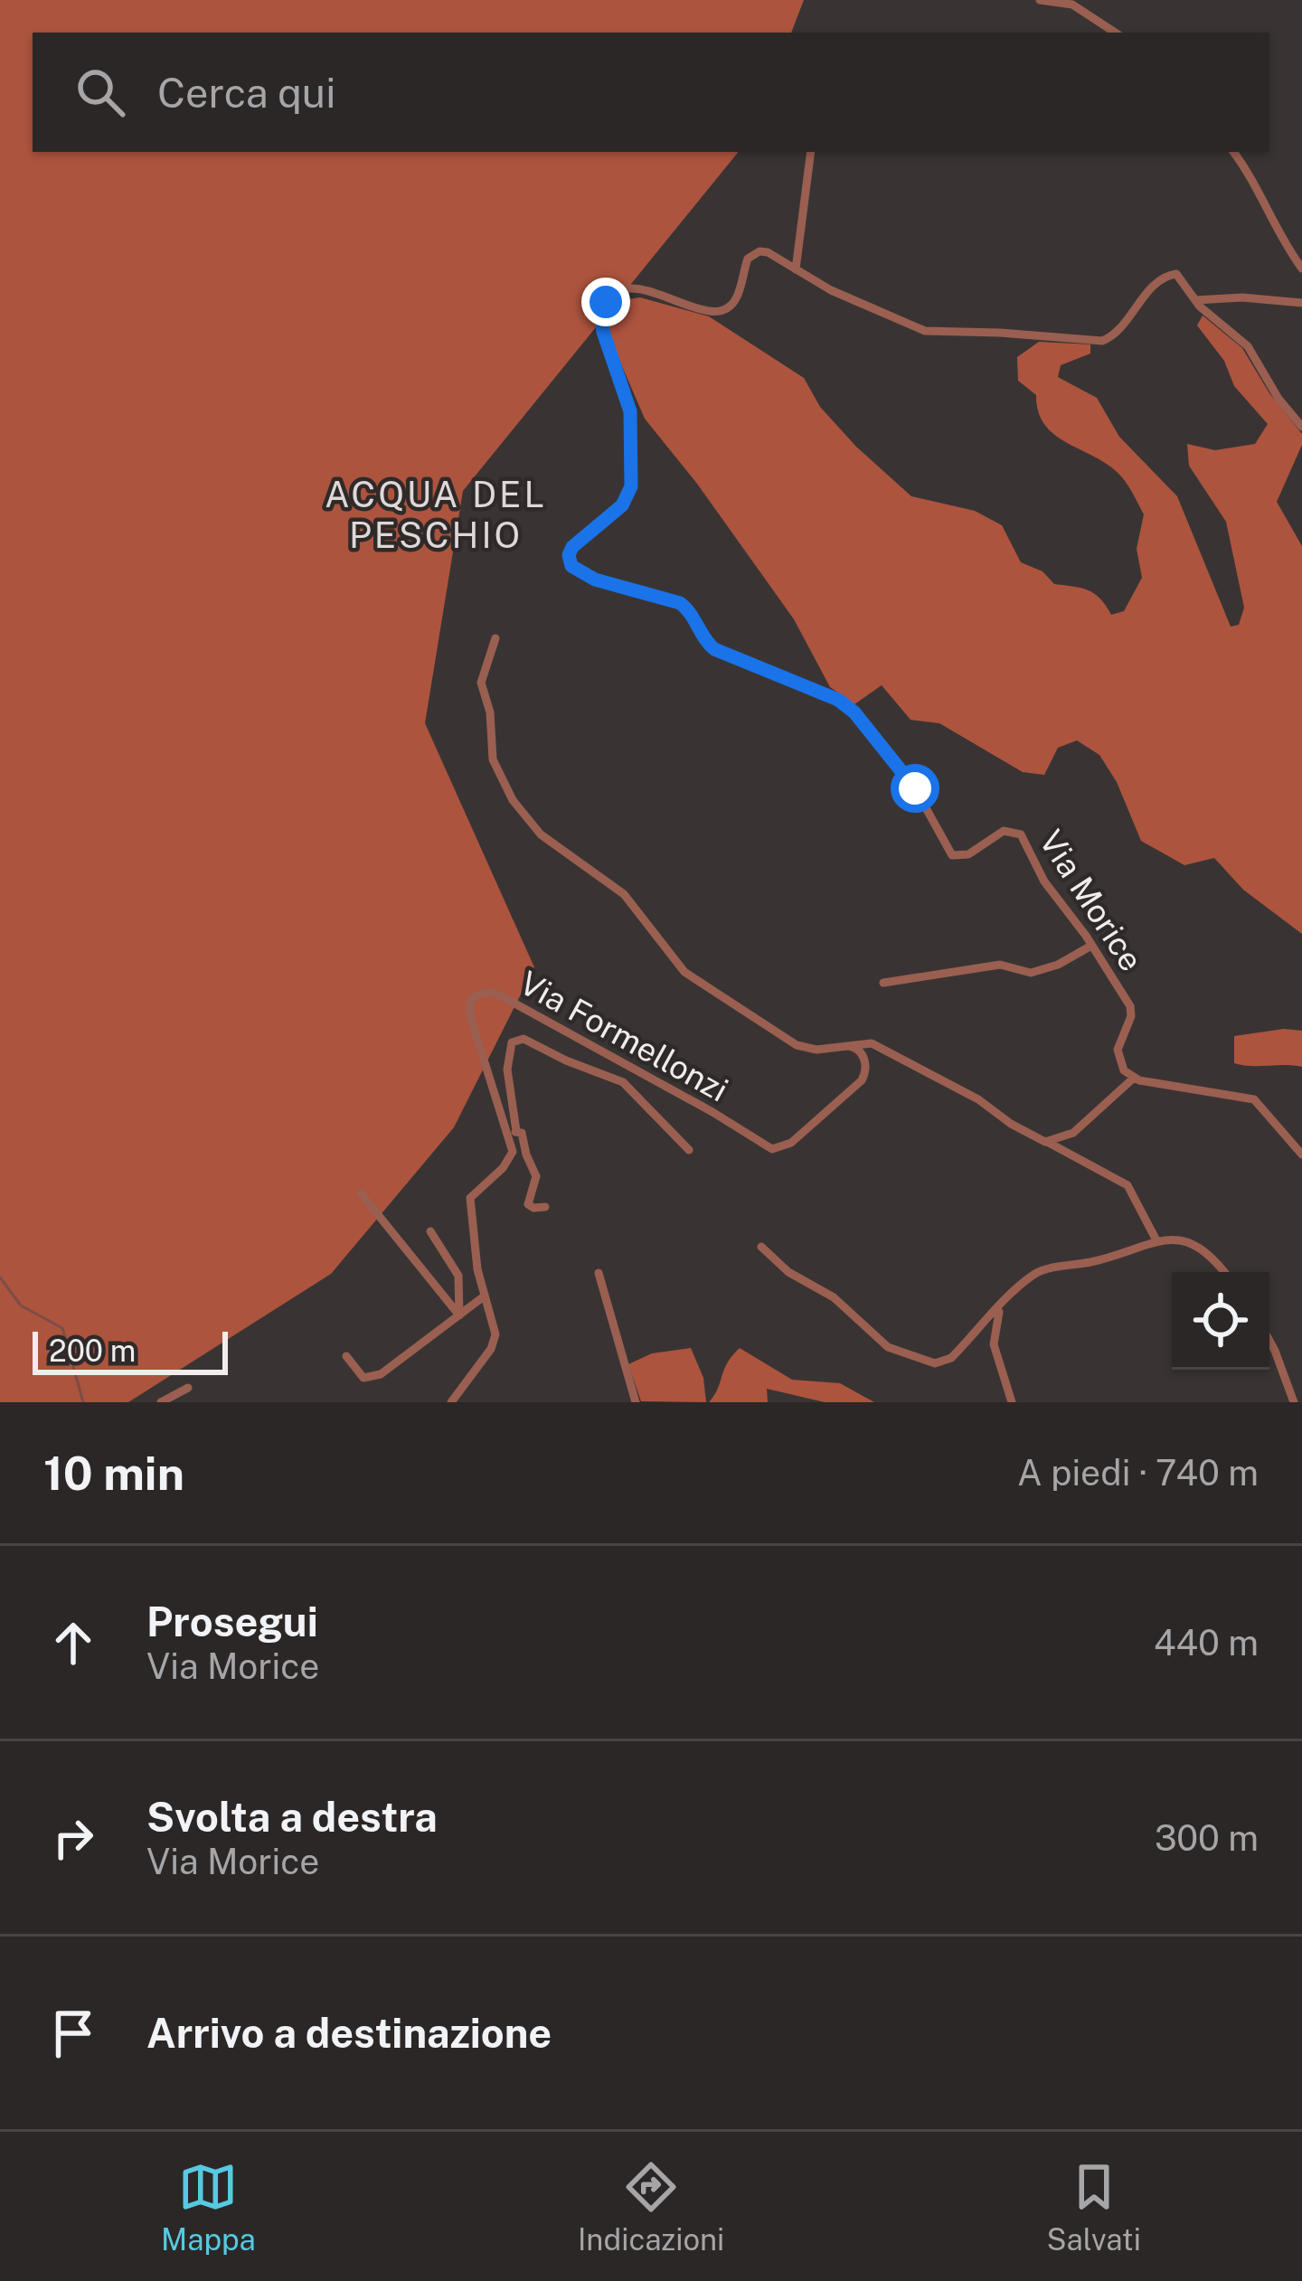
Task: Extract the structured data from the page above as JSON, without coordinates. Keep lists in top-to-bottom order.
{
  "streets": {
    "street": ["Via Morice", "Via Formellonzi"]
  },
  "districts": ["ACQUA DEL PESCHIO"],
  "scale_bar": "200 m",
  "page": {
    "search": "Cerca qui",
    "scale": "200 m",
    "heading": ["10 min", "A piedi · 740 m"],
    "list": [
      ["Prosegui", "Via Morice", "440 m"],
      ["Svolta a destra", "Via Morice", "300 m"],
      "Arrivo a destinazione"
    ],
    "nav": ["Mappa", "Indicazioni", "Salvati"]
  }
}
